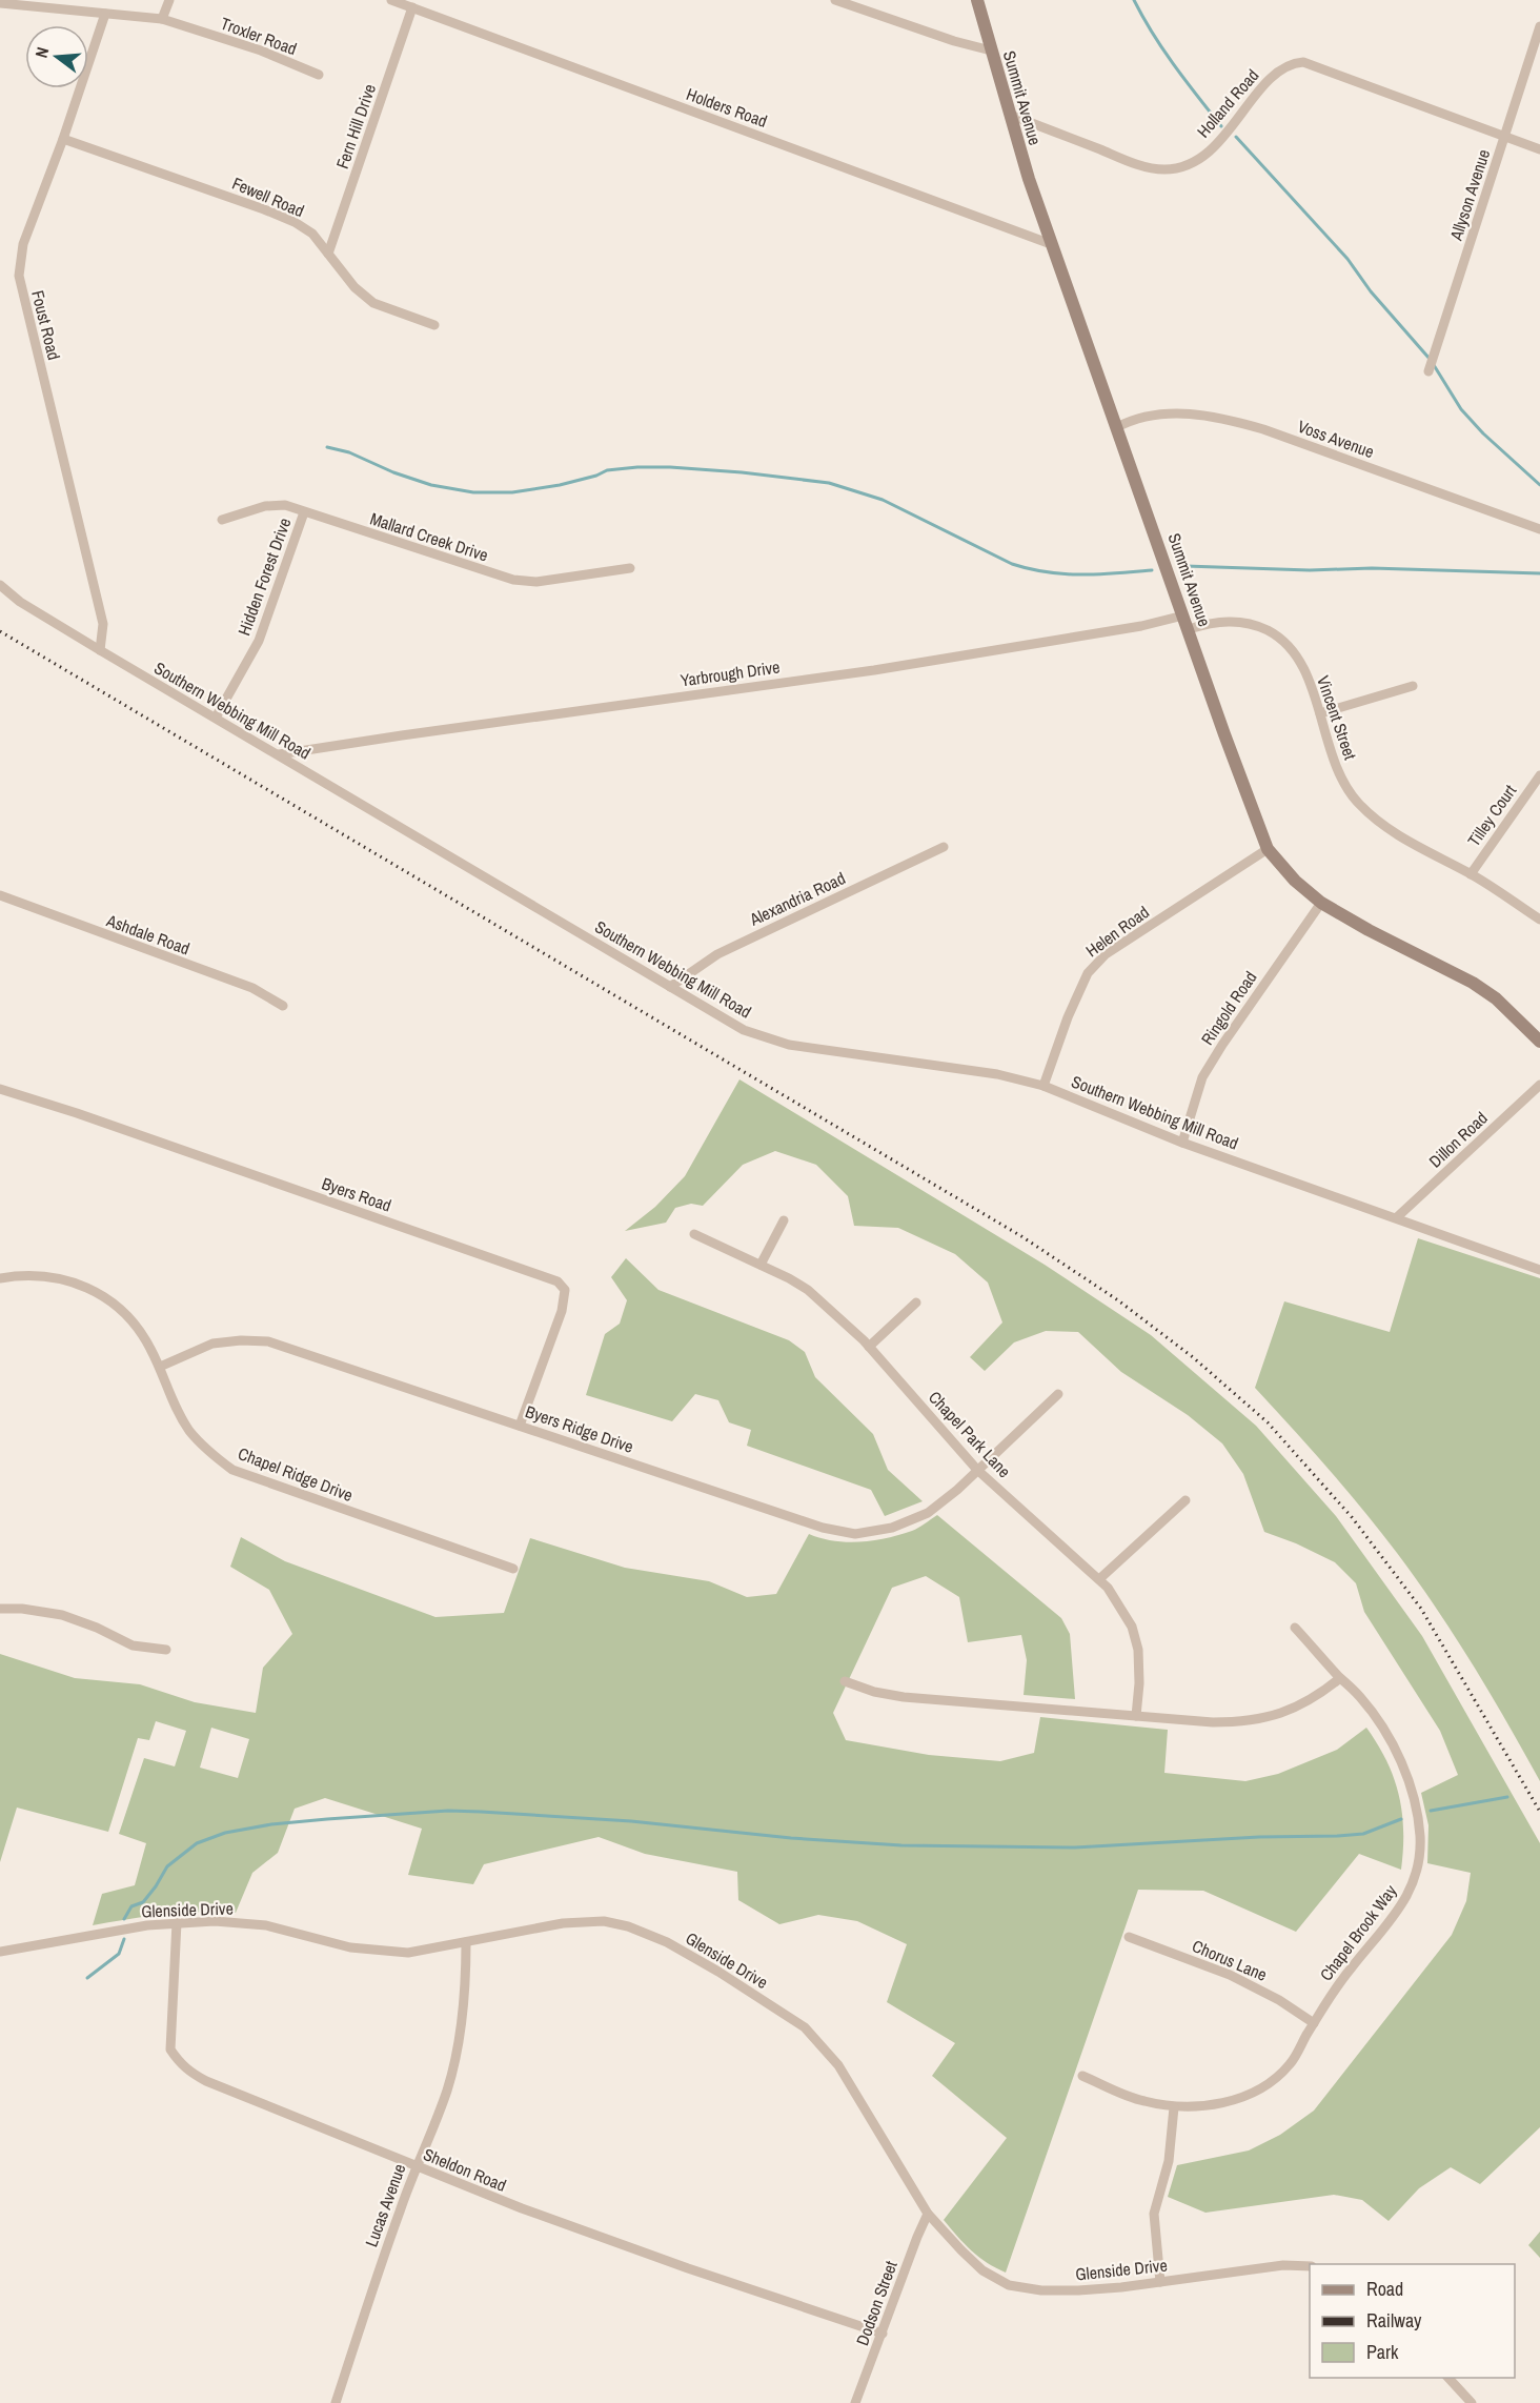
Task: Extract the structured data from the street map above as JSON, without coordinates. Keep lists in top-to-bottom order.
{
  "streets": {
    "main road": ["Summit Avenue"],
    "street": [
      "Troxler Road",
      "Holland Road",
      "Holders Road",
      "Fern Hill Drive",
      "Allyson Avenue",
      "Fewell Road",
      "Foust Road",
      "Voss Avenue",
      "Mallard Creek Drive",
      "Hidden Forest Drive",
      "Yarbrough Drive",
      "Southern Webbing Mill Road",
      "Vincent Street",
      "Tilley Court",
      "Alexandria Road",
      "Helen Road",
      "Ashdale Road",
      "Ringold Road",
      "Dillon Road",
      "Byers Road",
      "Byers Ridge Drive",
      "Chapel Park Lane",
      "Chapel Ridge Drive",
      "Glenside Drive",
      "Chapel Brook Way",
      "Chorus Lane",
      "Sheldon Road",
      "Lucas Avenue",
      "Dodson Street"
    ]
  },
  "crossings": [
    ["Troxler Road", "Foust Road"],
    ["Summit Avenue", "Holland Road"],
    ["Summit Avenue", "Holders Road"],
    ["Summit Avenue", "Voss Avenue"],
    ["Summit Avenue", "Yarbrough Drive"],
    ["Summit Avenue", "Vincent Street"],
    ["Summit Avenue", "Helen Road"],
    ["Summit Avenue", "Ringold Road"],
    ["Holland Road", "Allyson Avenue"],
    ["Holders Road", "Fern Hill Drive"],
    ["Fern Hill Drive", "Fewell Road"],
    ["Fewell Road", "Foust Road"],
    ["Foust Road", "Southern Webbing Mill Road"],
    ["Mallard Creek Drive", "Hidden Forest Drive"],
    ["Hidden Forest Drive", "Southern Webbing Mill Road"],
    ["Yarbrough Drive", "Southern Webbing Mill Road"],
    ["Southern Webbing Mill Road", "Alexandria Road"],
    ["Southern Webbing Mill Road", "Helen Road"],
    ["Southern Webbing Mill Road", "Ringold Road"],
    ["Southern Webbing Mill Road", "Dillon Road"],
    ["Vincent Street", "Tilley Court"],
    ["Byers Road", "Byers Ridge Drive"],
    ["Byers Ridge Drive", "Chapel Park Lane"],
    ["Byers Ridge Drive", "Chapel Ridge Drive"],
    ["Glenside Drive", "Sheldon Road"],
    ["Glenside Drive", "Lucas Avenue"],
    ["Glenside Drive", "Dodson Street"],
    ["Chapel Brook Way", "Chorus Lane"],
    ["Sheldon Road", "Lucas Avenue"],
    ["Sheldon Road", "Dodson Street"]
  ],
  "legend": ["Road", "Railway", "Park"],
  "north": "left"
}
